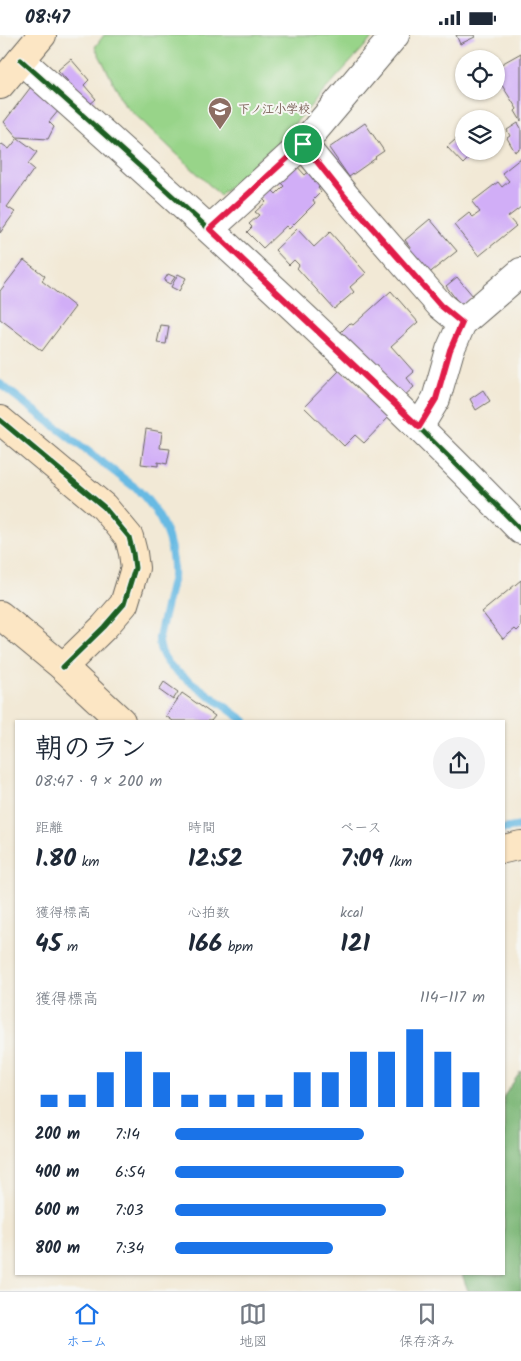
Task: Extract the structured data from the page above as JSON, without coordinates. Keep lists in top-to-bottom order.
{
  "places": {
    "school or university": ["下ノ江小学校"]
  },
  "page": {
    "status": "08:47",
    "heading": ["朝のラン", "08:47 · 9 × 200 m"],
    "stats": [
      ["距離", "1.80 km"],
      ["時間", "12:52"],
      ["ペース", "7:09 /km"],
      ["獲得標高", "45 m"],
      ["心拍数", "166 bpm"],
      ["kcal", "121"]
    ],
    "chart": ["獲得標高", "114–117 m"],
    "list": [
      {
        "name": "200 m",
        "note": "7:14"
      },
      {
        "name": "400 m",
        "note": "6:54"
      },
      {
        "name": "600 m",
        "note": "7:03"
      },
      {
        "name": "800 m",
        "note": "7:34"
      }
    ],
    "tabs": ["ホーム", "地図", "保存済み"]
  }
}
